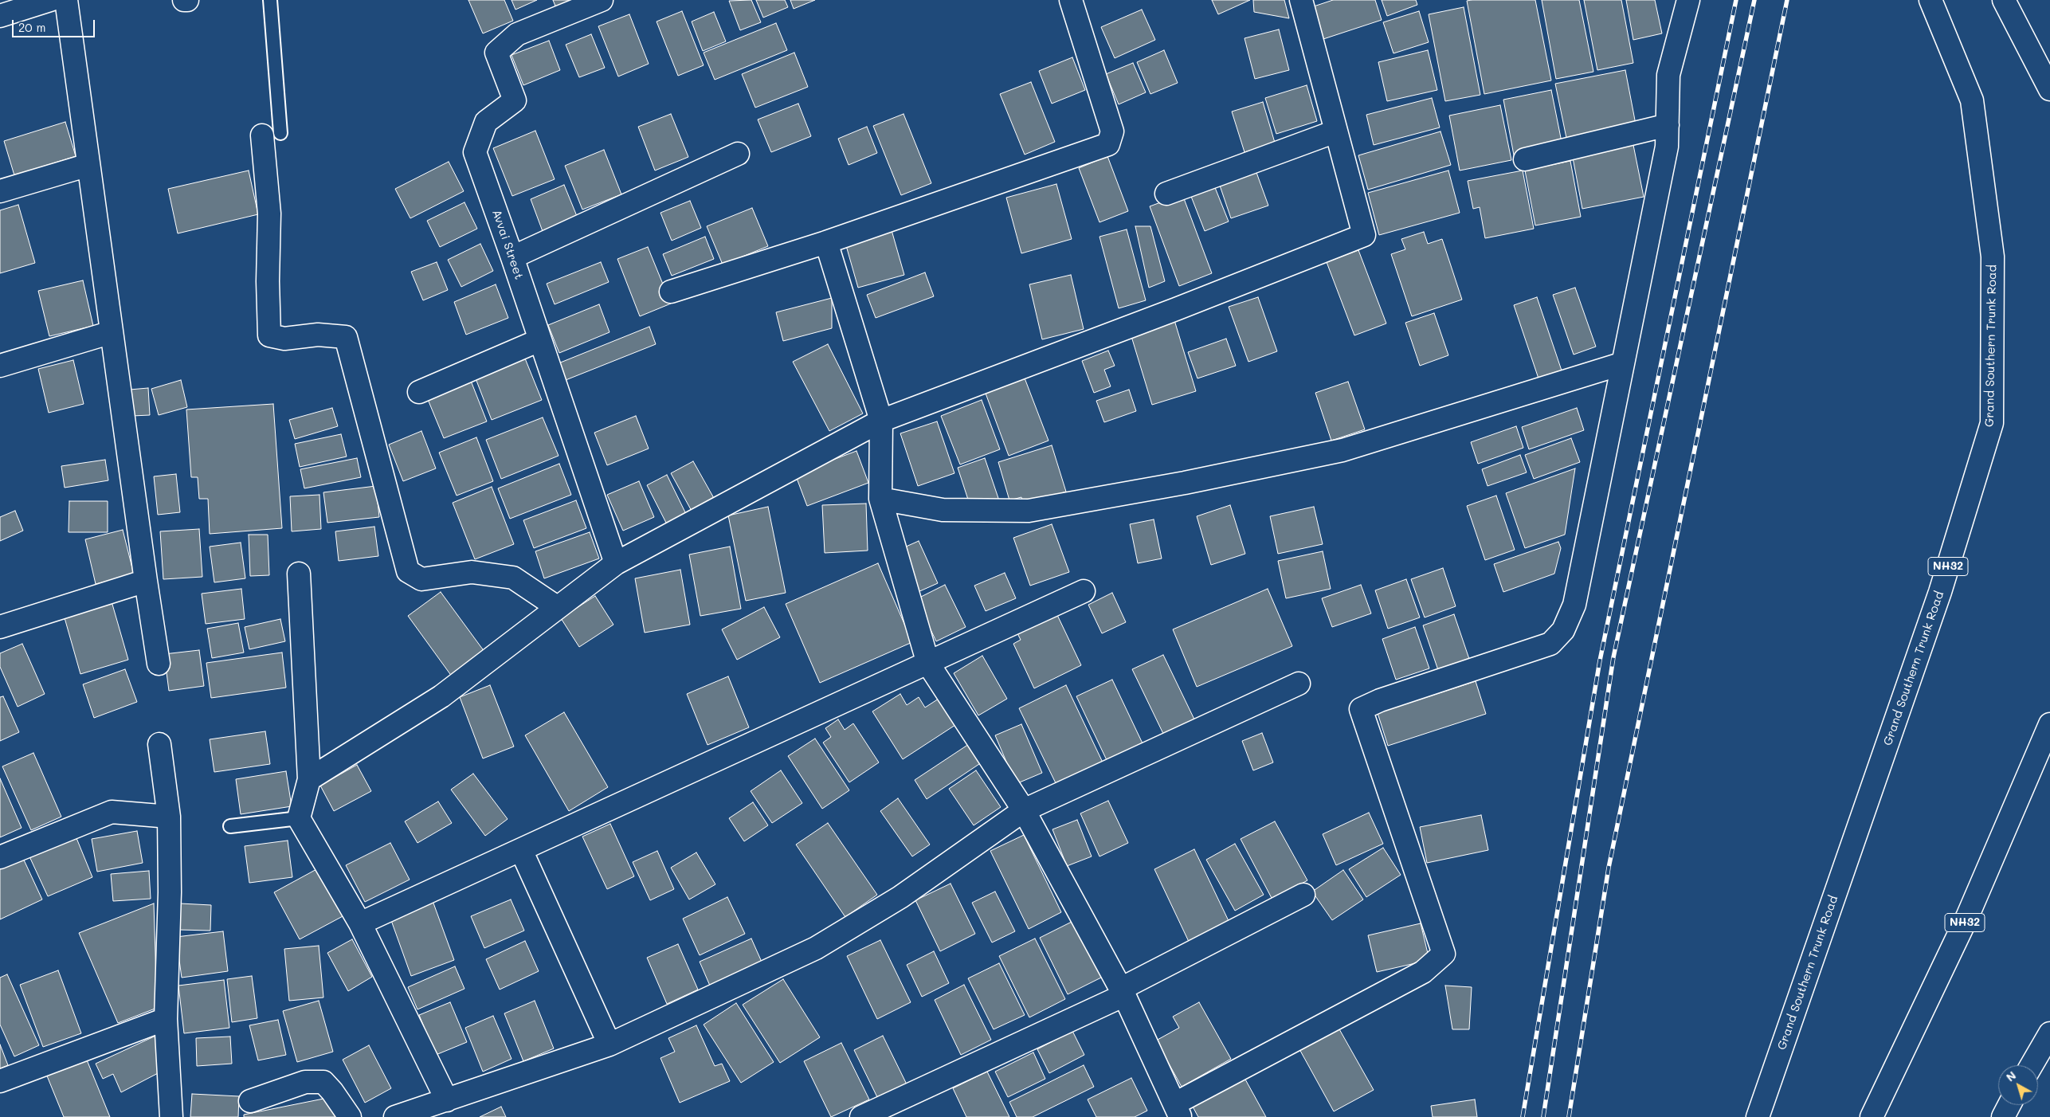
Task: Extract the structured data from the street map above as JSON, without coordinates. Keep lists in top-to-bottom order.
{
  "streets": {
    "main road": ["Avvai Street", "Grand Southern Trunk Road", "NH32"]
  },
  "scale_bar": "20 m",
  "north": "top left"
}
